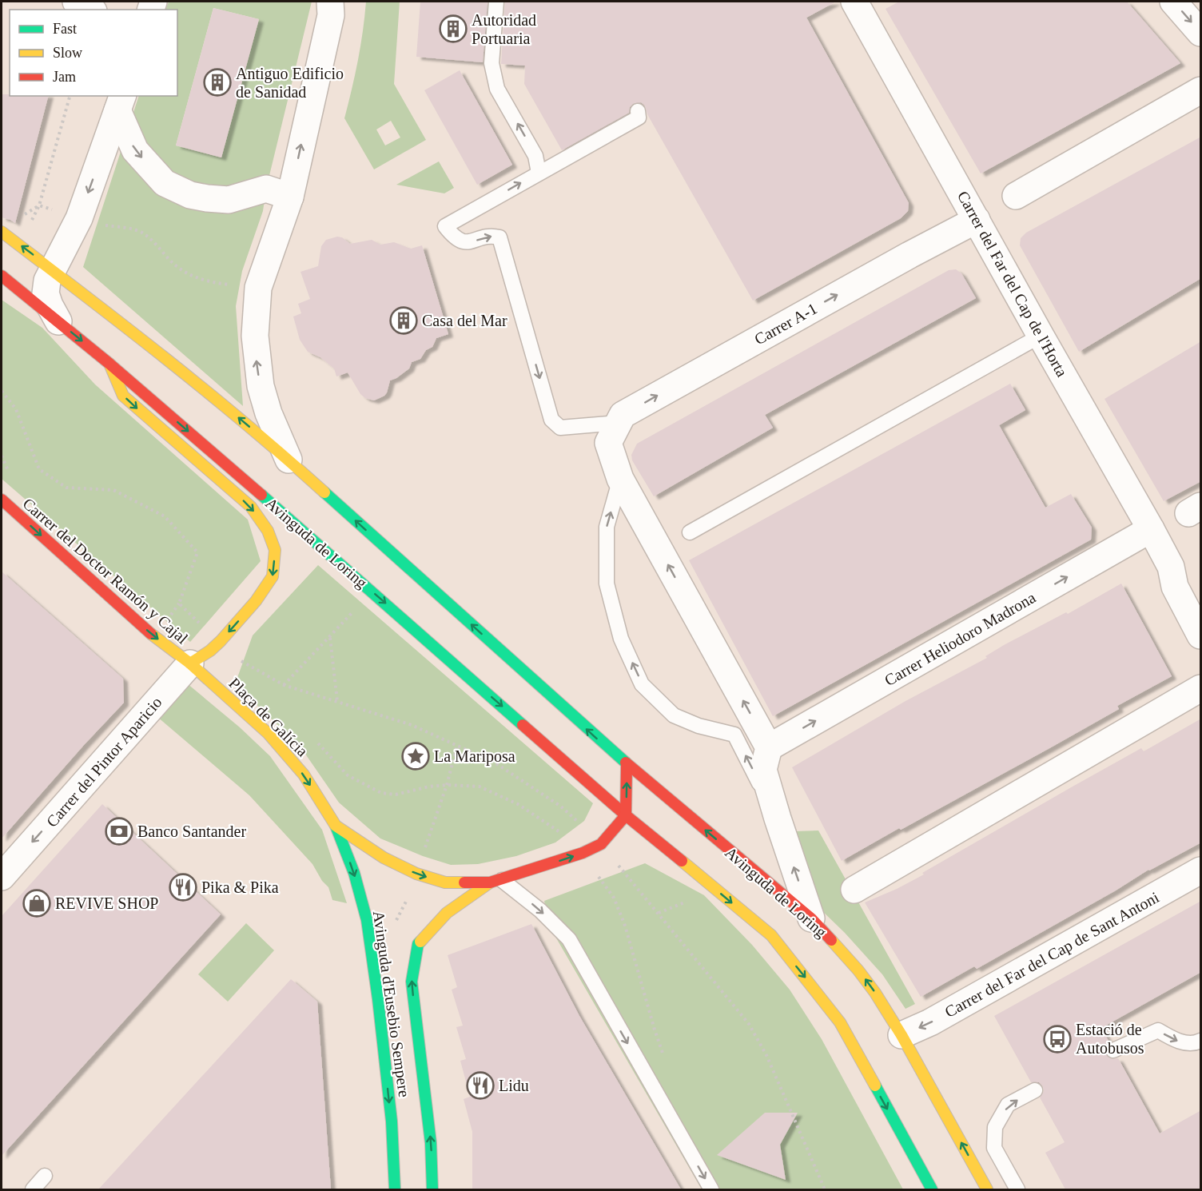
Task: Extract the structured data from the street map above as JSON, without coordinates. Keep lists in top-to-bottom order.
{
  "streets": {
    "main road": [
      "Avinguda de Loring",
      "Carrer del Doctor Ramón y Cajal",
      "Plaça de Galícia",
      "Carrer del Pintor Aparicio",
      "Avinguda d'Eusebio Sempere"
    ],
    "street": [
      "Carrer del Far del Cap de l'Horta",
      "Carrer A-1",
      "Carrer Heliodoro Madrona",
      "Carrer del Far del Cap de Sant Antoni"
    ]
  },
  "crossings": [
    ["Carrer del Far del Cap de l'Horta", "Carrer A-1"],
    ["Carrer del Far del Cap de l'Horta", "Carrer Heliodoro Madrona"],
    ["Avinguda de Loring", "Carrer del Pintor Aparicio"],
    ["Avinguda de Loring", "Carrer del Far del Cap de Sant Antoni"],
    ["Carrer del Doctor Ramón y Cajal", "Plaça de Galícia"],
    ["Carrer del Doctor Ramón y Cajal", "Carrer del Pintor Aparicio"],
    ["Plaça de Galícia", "Carrer del Pintor Aparicio"],
    ["Plaça de Galícia", "Avinguda d'Eusebio Sempere"]
  ],
  "one_way": ["Carrer A-1", "Carrer del Doctor Ramón y Cajal", "Plaça de Galícia"],
  "places": {
    "building": ["Autoridad Portuaria", "Antiguo Edificio de Sanidad", "Casa del Mar"],
    "place": ["La Mariposa"],
    "bank": ["Banco Santander"],
    "restaurant": ["Pika & Pika", "Lidu"],
    "shop": ["REVIVE SHOP"],
    "bus stop": ["Estació de Autobusos"]
  },
  "legend": ["Fast", "Slow", "Jam"]
}
